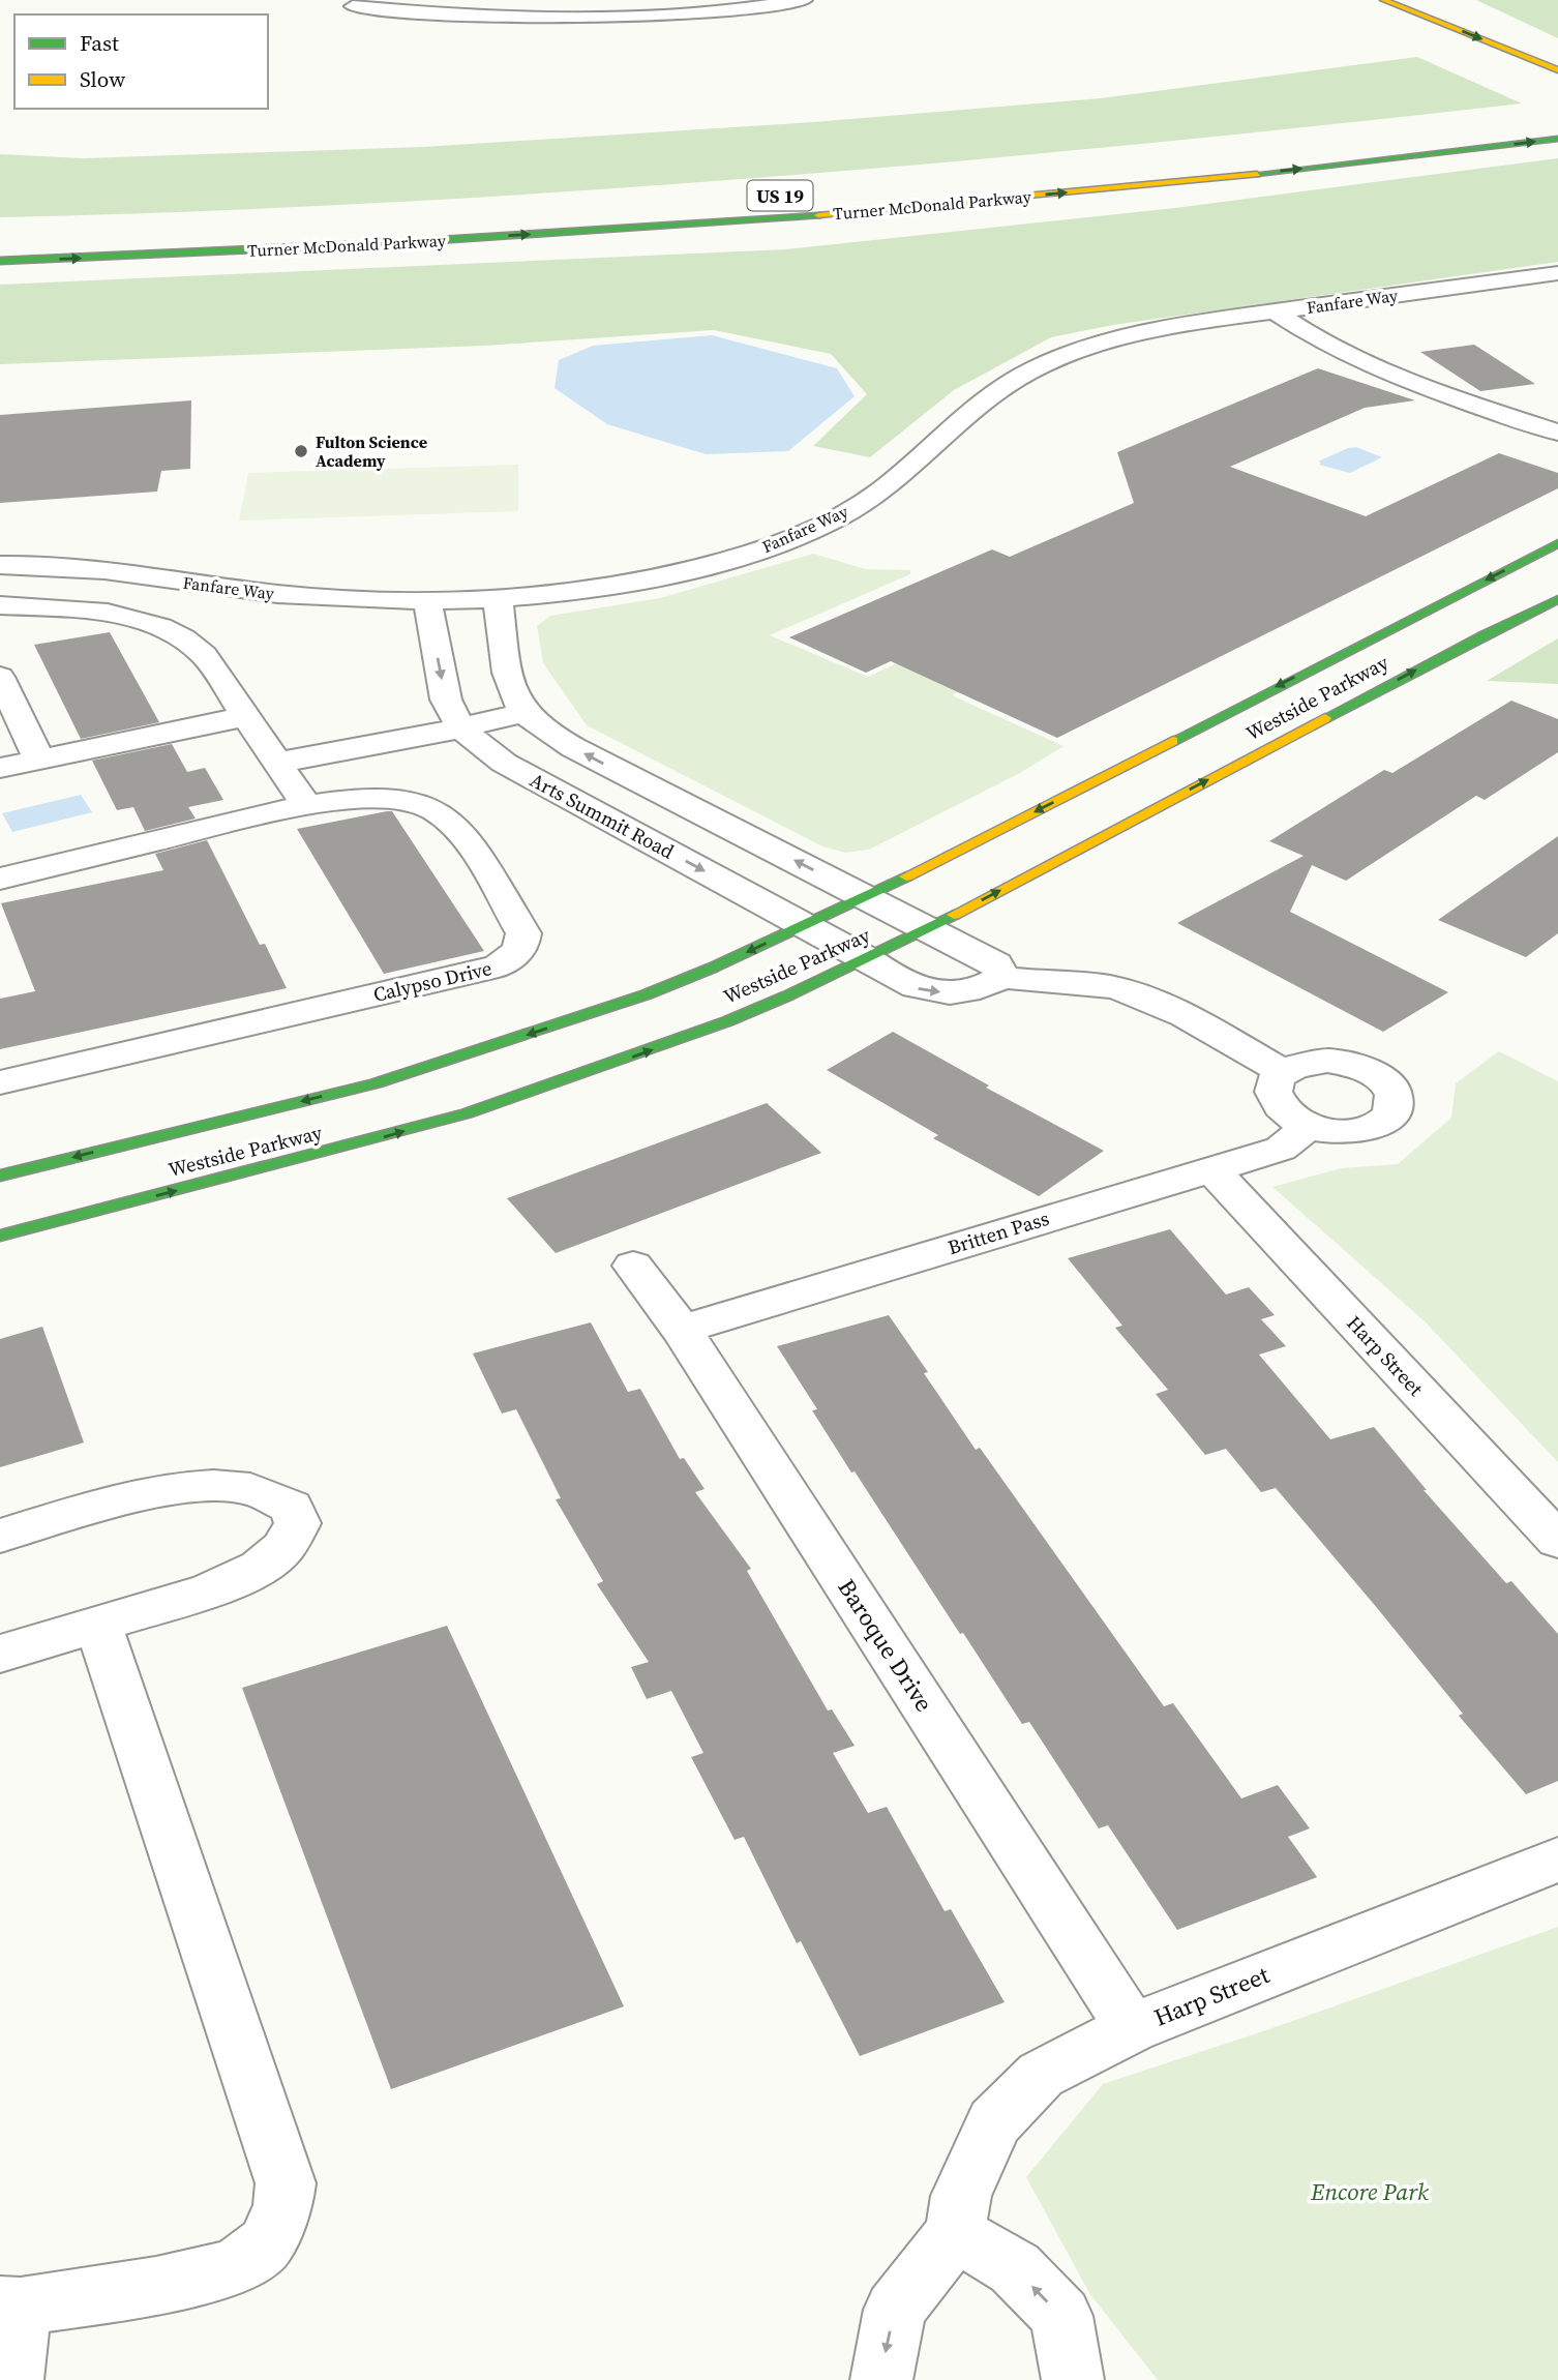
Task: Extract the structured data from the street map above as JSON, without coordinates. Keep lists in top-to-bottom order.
{
  "streets": {
    "main road": ["US 19", "Turner McDonald Parkway", "Westside Parkway"],
    "street": [
      "Fanfare Way",
      "Arts Summit Road",
      "Calypso Drive",
      "Britten Pass",
      "Harp Street",
      "Baroque Drive"
    ]
  },
  "crossings": [
    ["Fanfare Way", "Arts Summit Road"],
    ["Westside Parkway", "Arts Summit Road"],
    ["Britten Pass", "Harp Street"],
    ["Britten Pass", "Baroque Drive"],
    ["Harp Street", "Baroque Drive"]
  ],
  "one_way": ["Turner McDonald Parkway"],
  "parks": ["Encore Park"],
  "places": ["Fulton Science Academy"],
  "legend": ["Fast", "Slow"]
}
